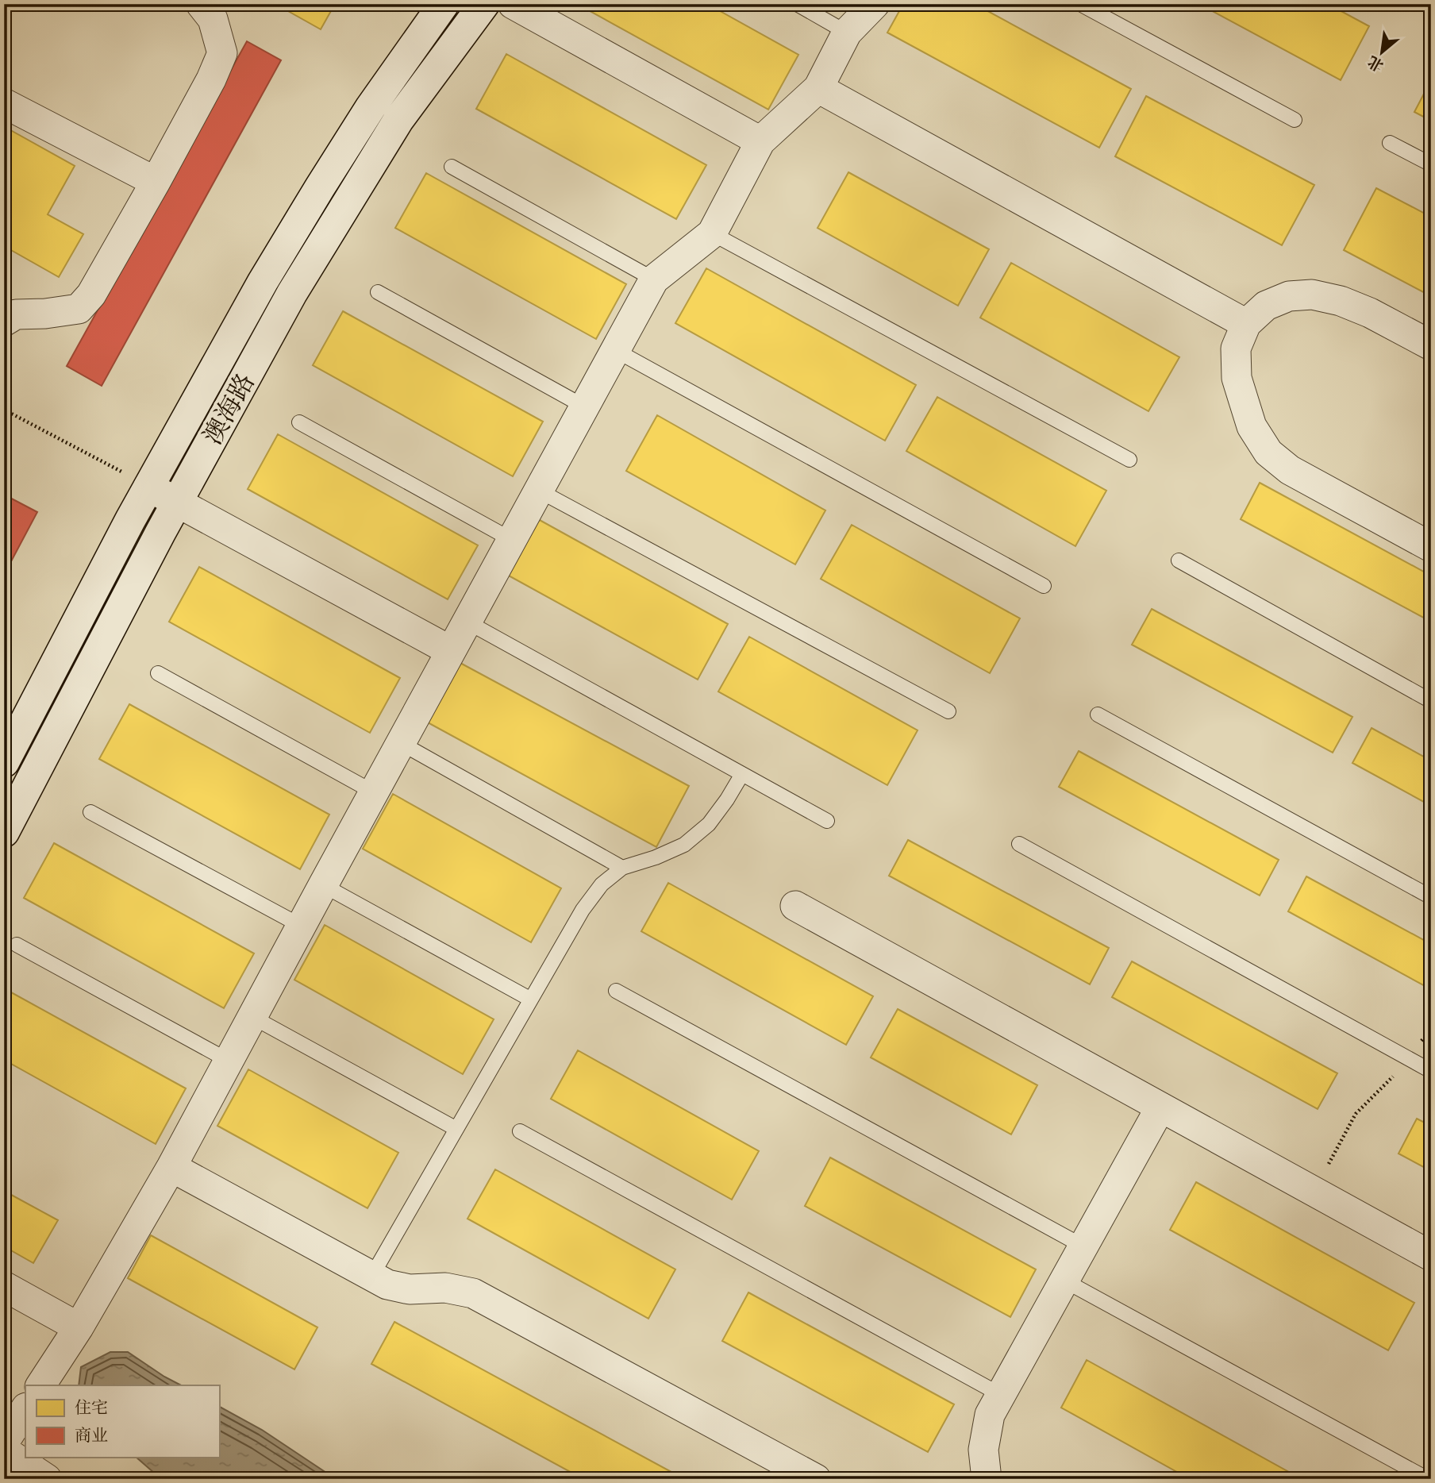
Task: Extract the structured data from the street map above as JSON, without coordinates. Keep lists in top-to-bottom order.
{
  "streets": {
    "main road": ["澳海路"]
  },
  "legend": ["住宅", "商业"],
  "north": "bottom left"
}
